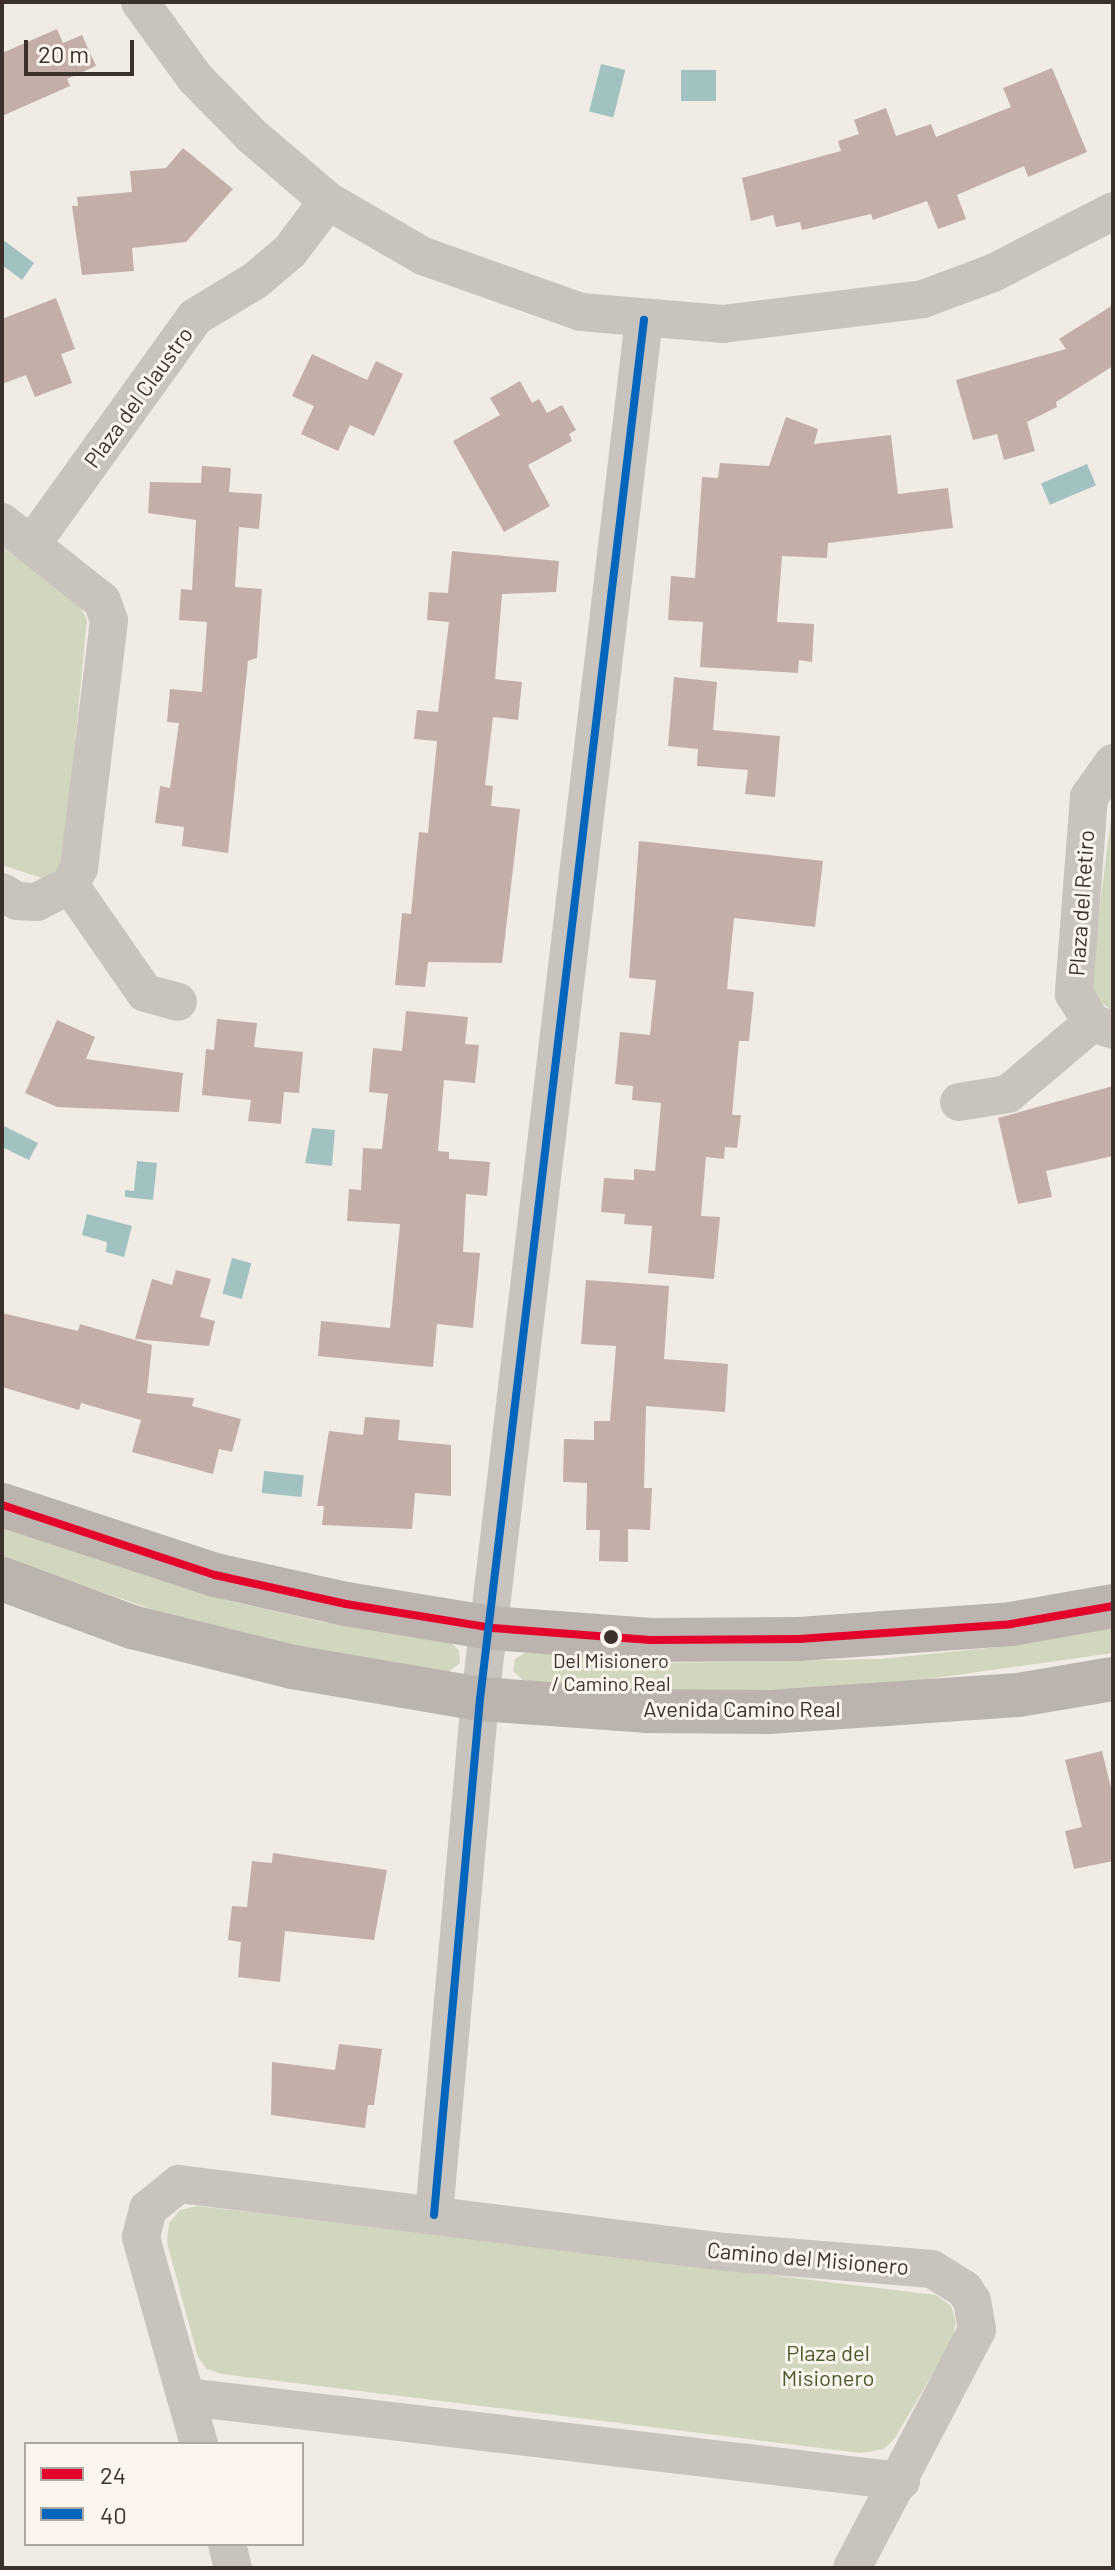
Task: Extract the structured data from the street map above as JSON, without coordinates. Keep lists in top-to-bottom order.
{
  "streets": {
    "main road": ["Avenida Camino Real"],
    "street": ["Plaza del Claustro", "Plaza del Retiro", "Camino del Misionero"]
  },
  "parks": ["Plaza del Misionero"],
  "places": ["Del Misionero / Camino Real"],
  "lines": ["transit line 40", "transit line 24"],
  "legend": ["24", "40"],
  "scale_bar": "20 m"
}
